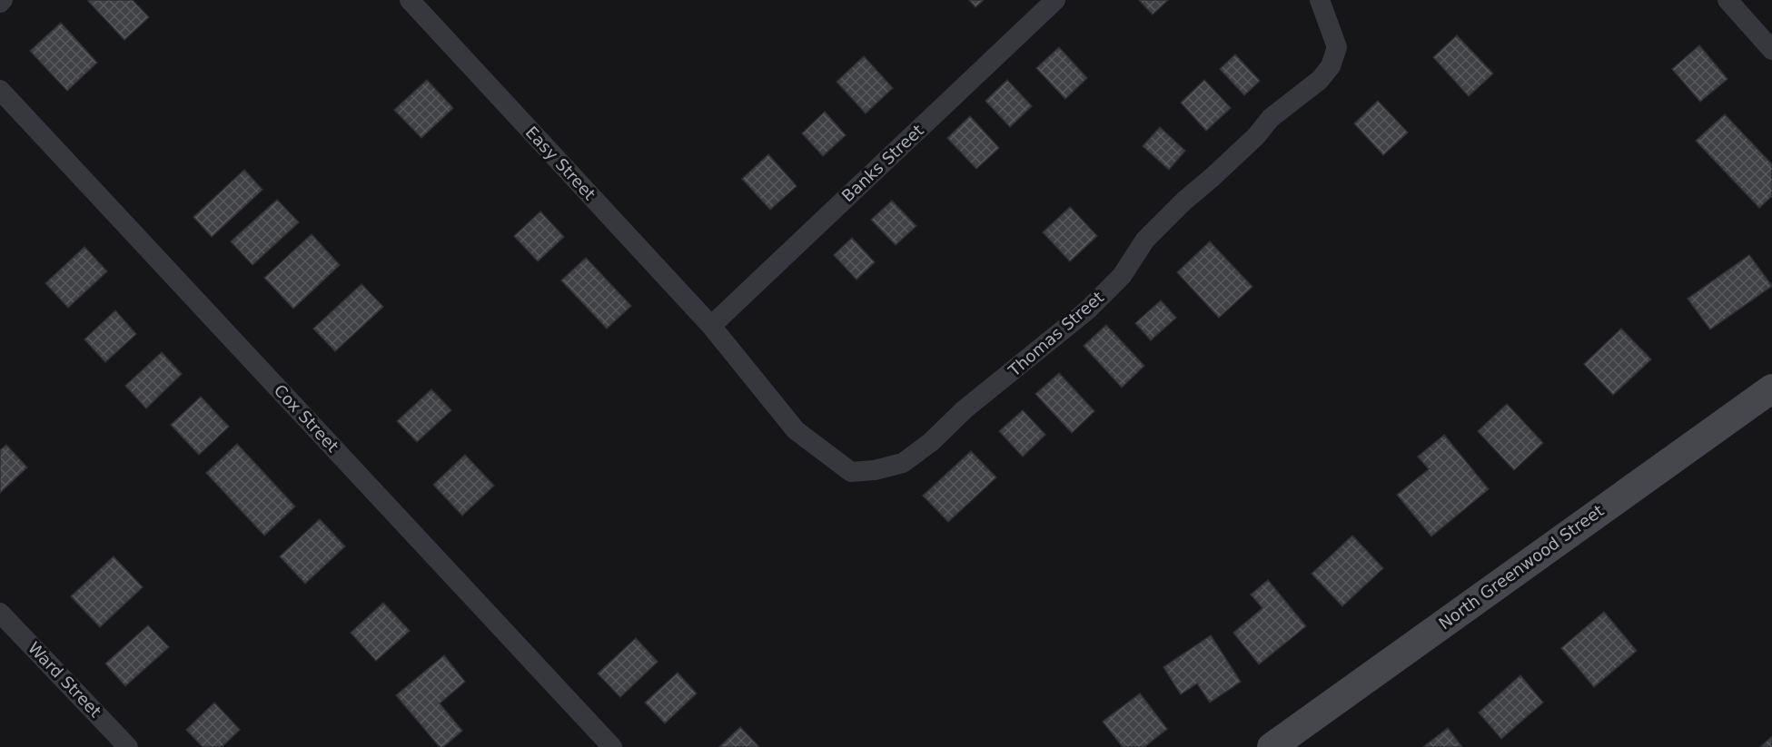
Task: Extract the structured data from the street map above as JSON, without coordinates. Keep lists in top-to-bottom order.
{
  "streets": {
    "main road": ["North Greenwood Street"],
    "street": [
      "Easy Street",
      "Banks Street",
      "Thomas Street",
      "Cox Street",
      "Ward Street"
    ]
  },
  "crossings": [
    ["Easy Street", "Banks Street"],
    ["Easy Street", "Thomas Street"],
    ["Banks Street", "Thomas Street"]
  ]
}
